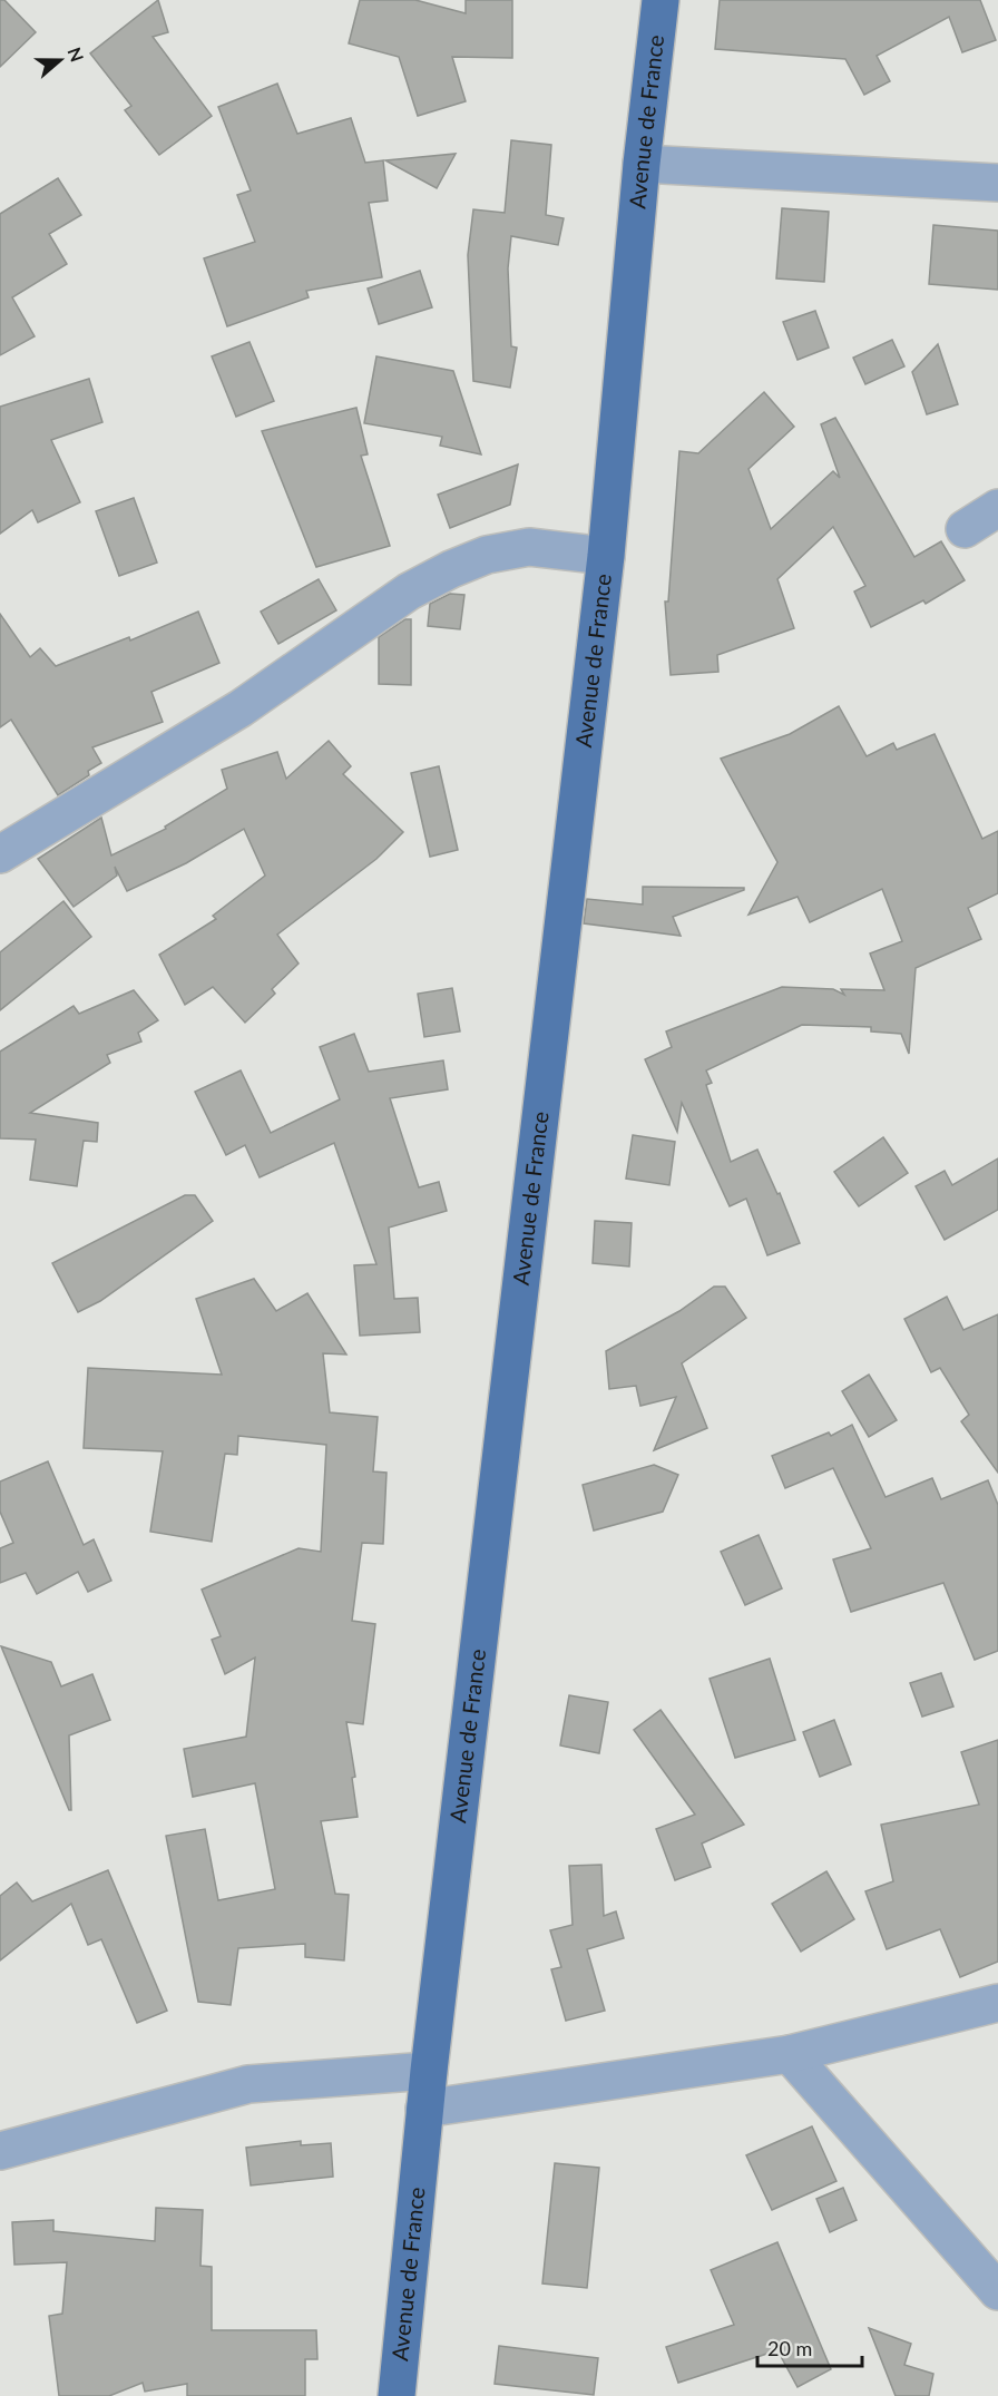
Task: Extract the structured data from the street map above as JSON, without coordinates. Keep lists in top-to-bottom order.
{
  "streets": {
    "main road": ["Avenue de France"]
  },
  "scale_bar": "20 m",
  "north": "right"
}
